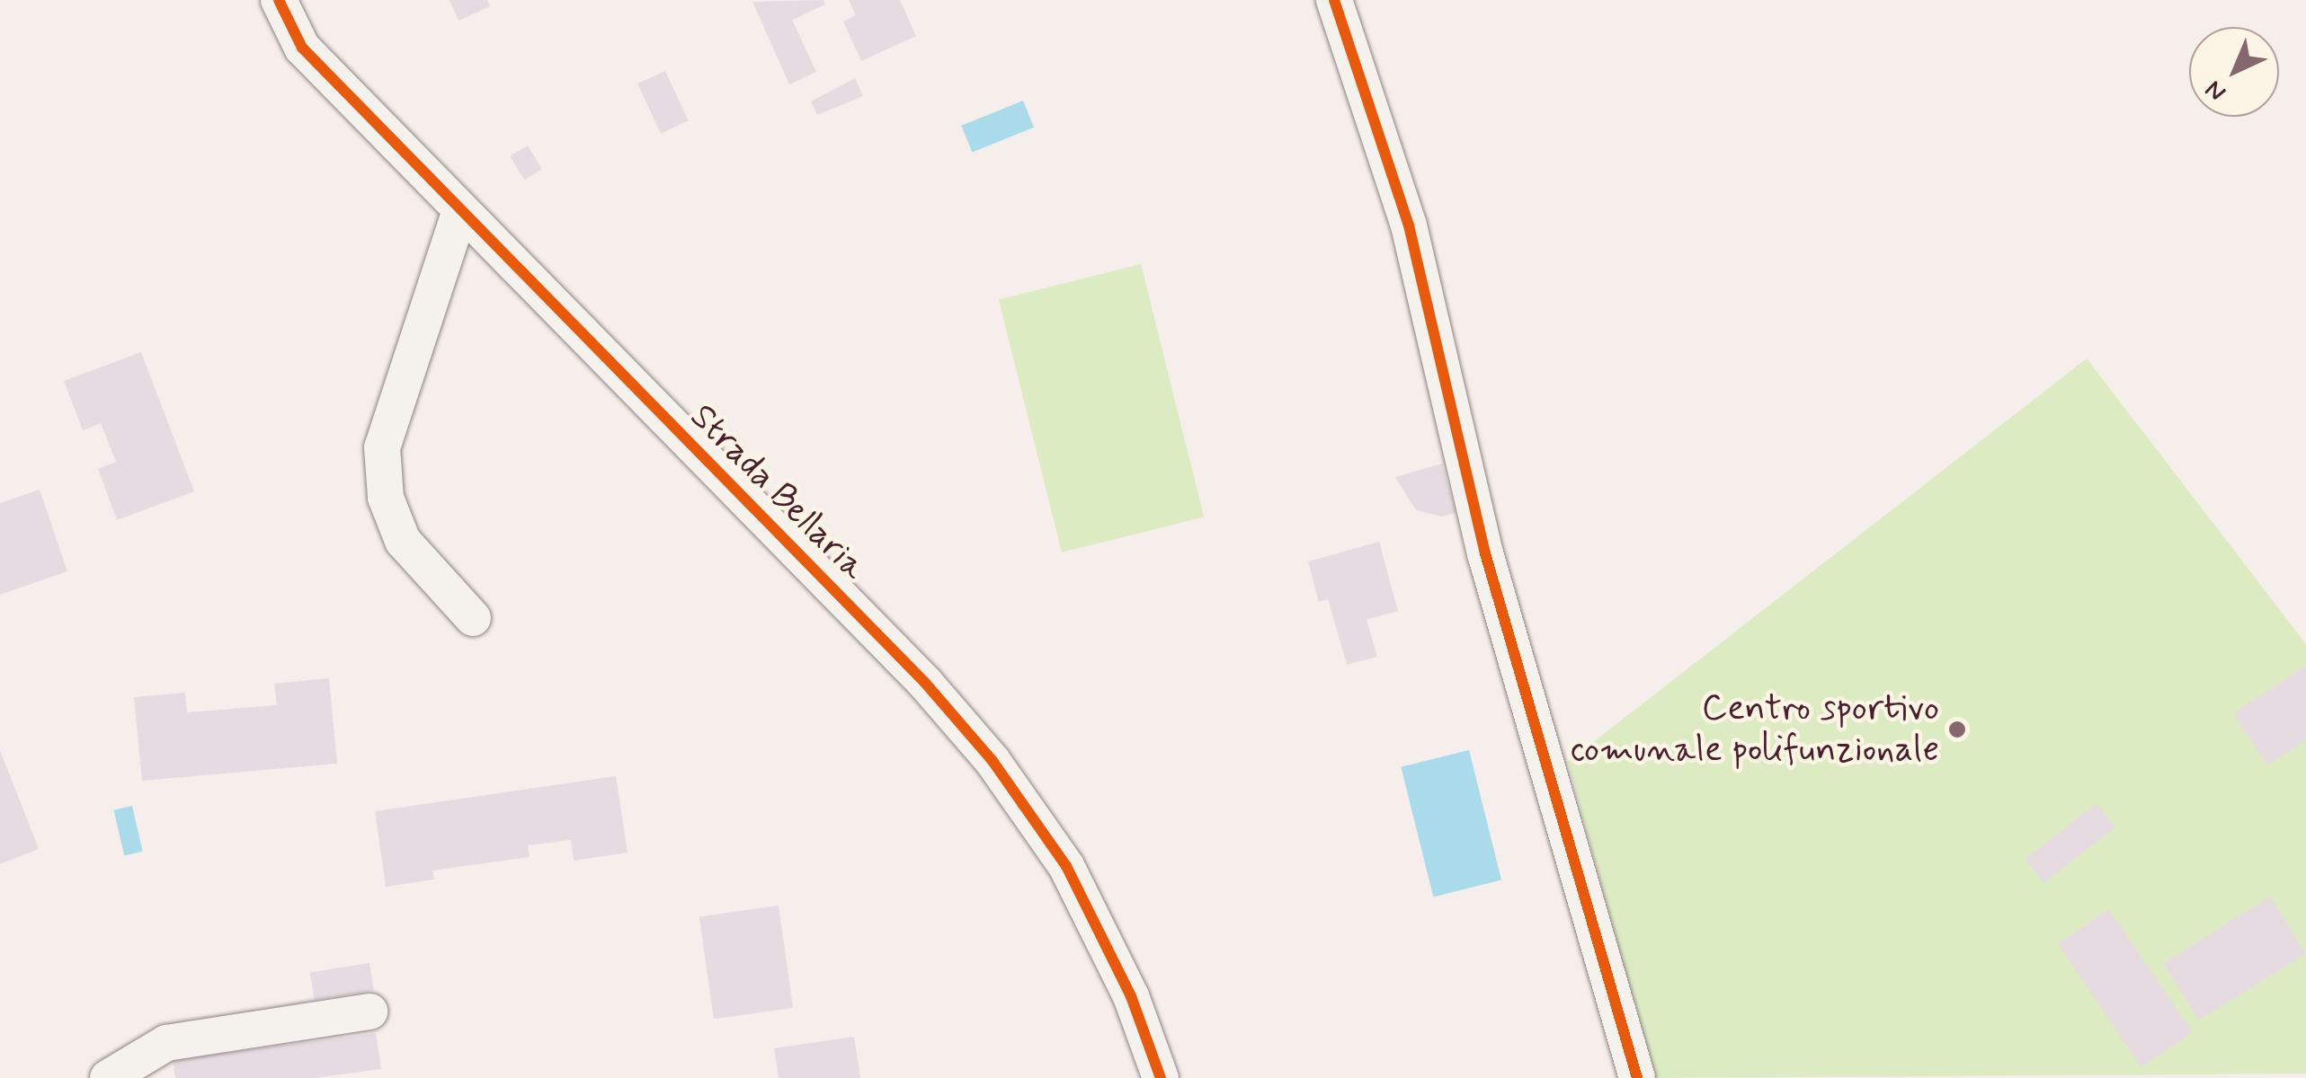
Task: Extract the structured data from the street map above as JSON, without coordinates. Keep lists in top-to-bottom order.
{
  "streets": {
    "street": ["Strada Bellaria"]
  },
  "places": ["Centro sportivo comunale polifunzionale"],
  "north": "bottom left"
}
